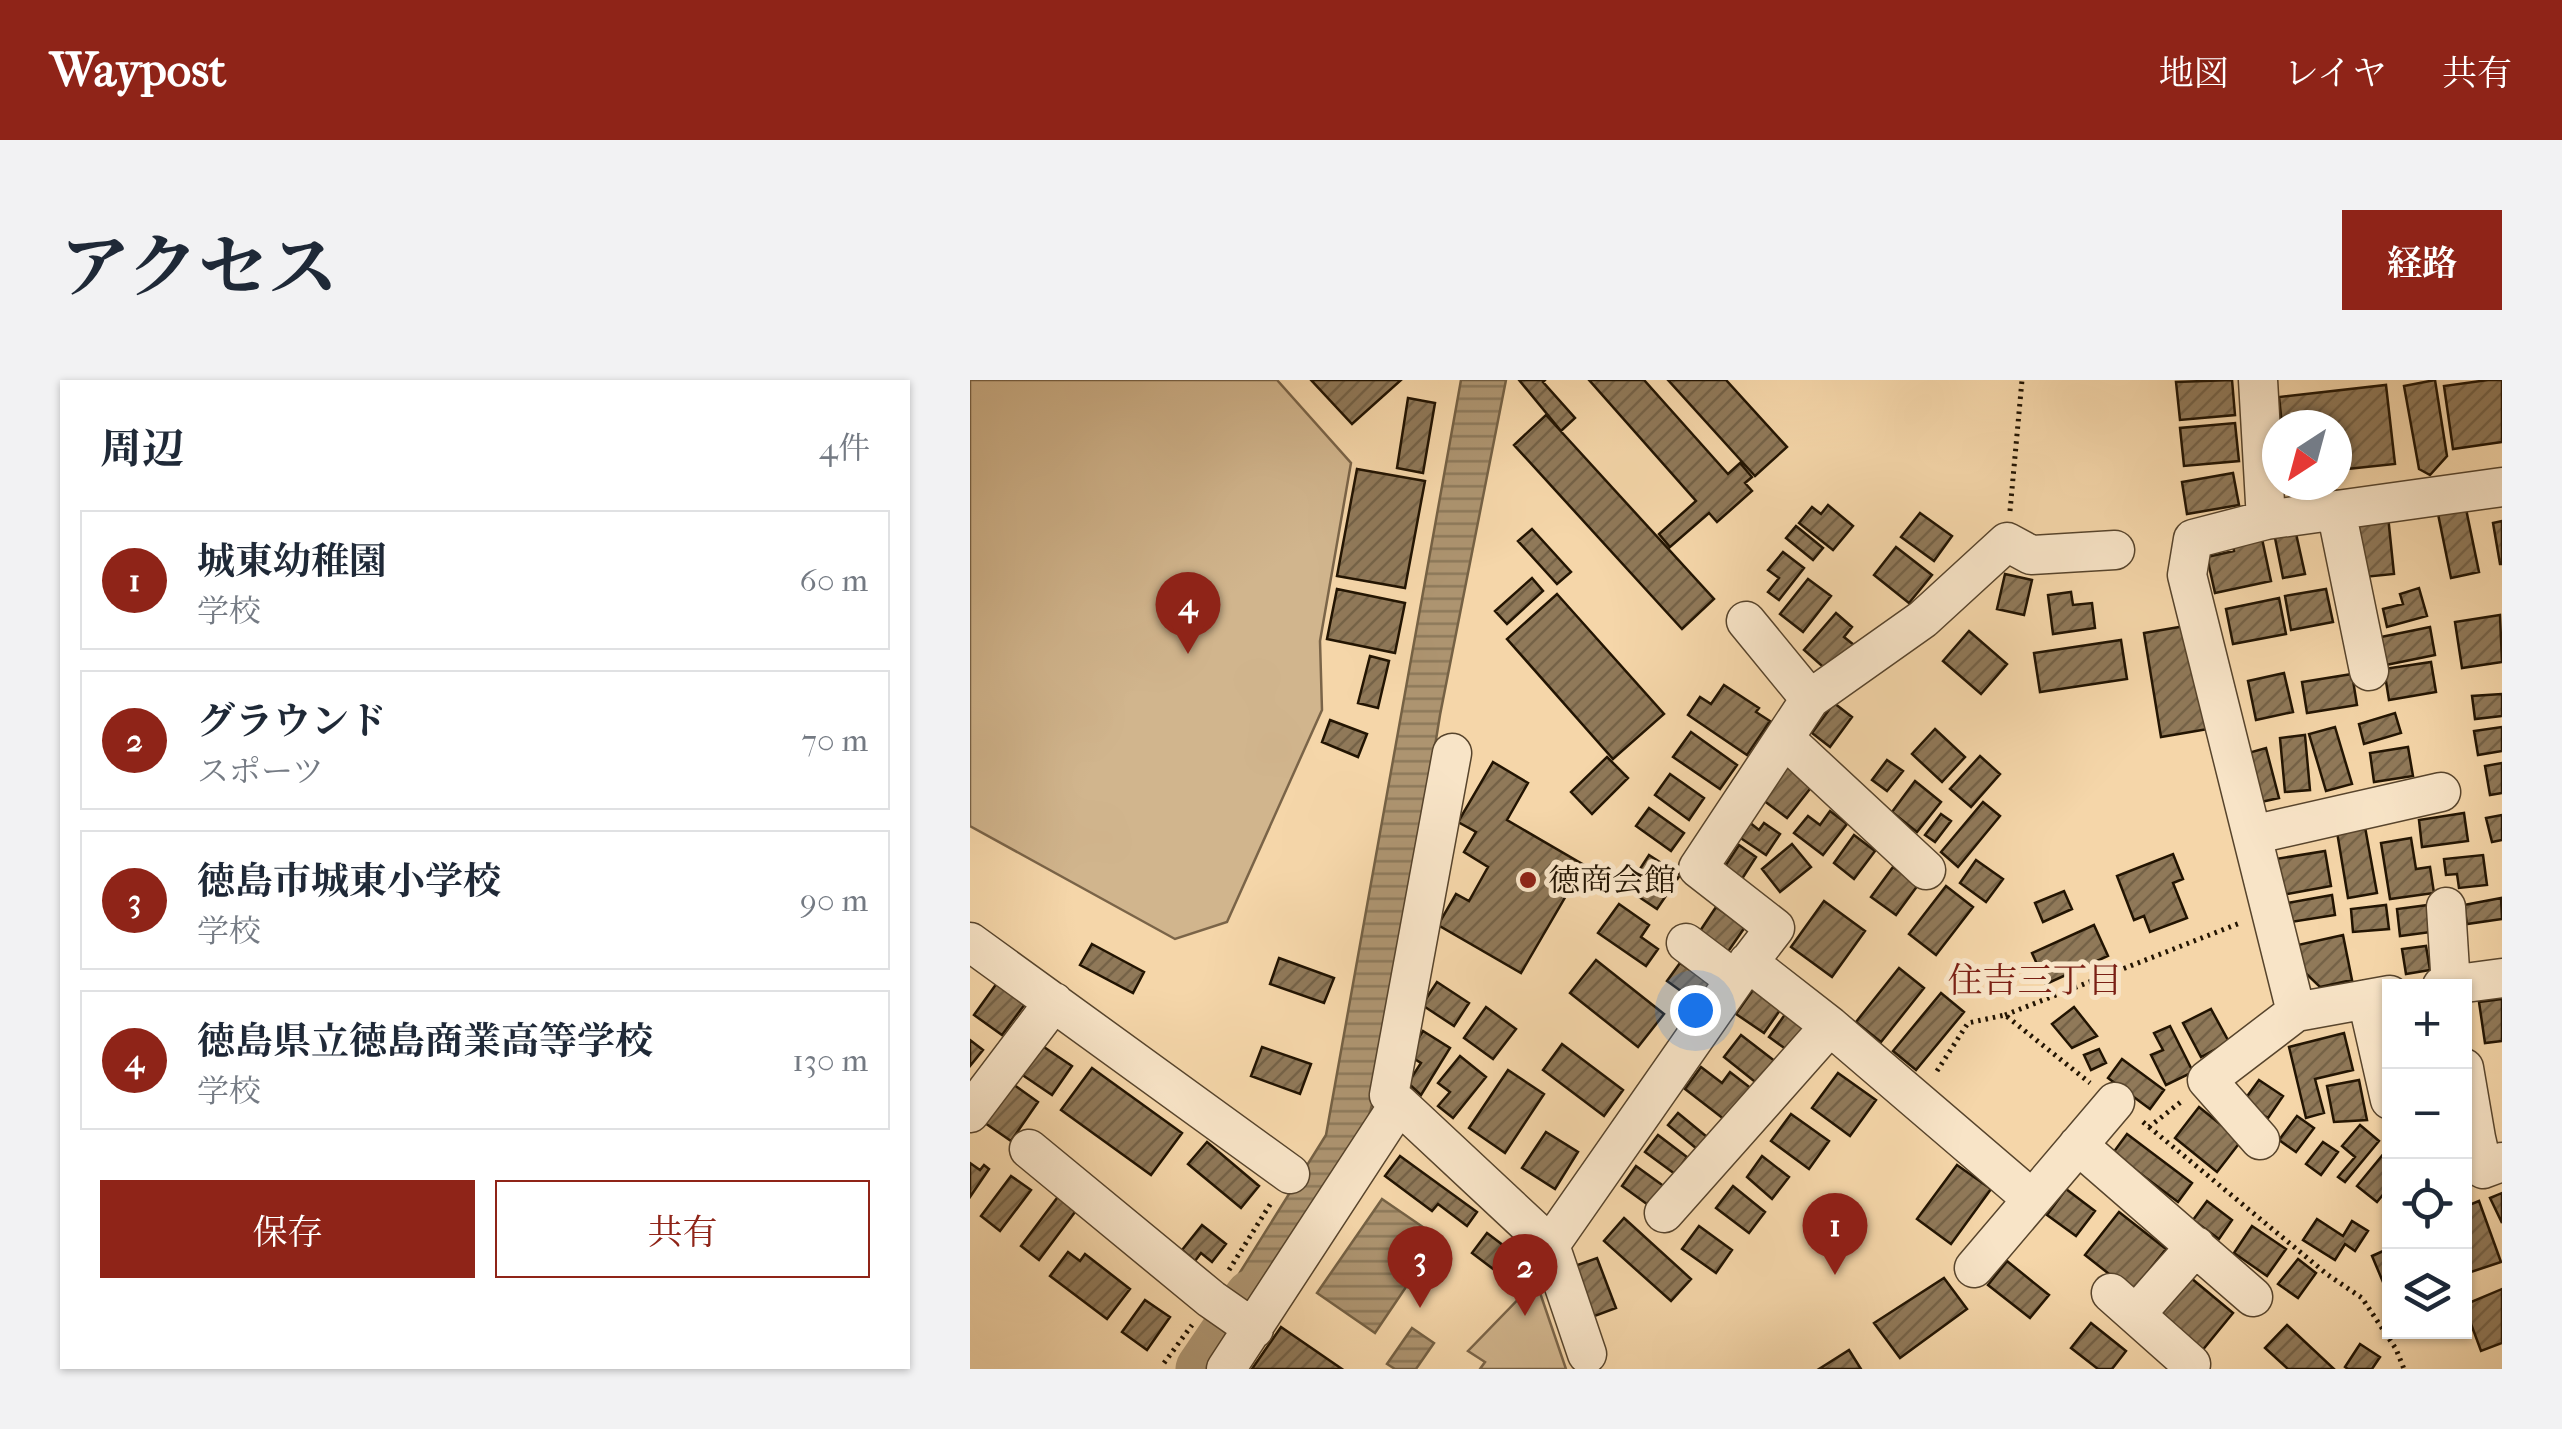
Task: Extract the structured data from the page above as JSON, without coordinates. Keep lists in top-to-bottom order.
{
  "districts": ["住吉三丁目"],
  "places": ["徳商会館"],
  "north": "bottom left",
  "page": {
    "header": "Waypost",
    "nav": ["地図", "レイヤ", "共有"],
    "title": "アクセス",
    "buttons": [
      "経路",
      ["保存", "共有"]
    ],
    "heading": ["周辺", "4件"],
    "list": [
      {
        "mark": "1",
        "name": "城東幼稚園",
        "note": "学校",
        "value": "60 m"
      },
      {
        "mark": "2",
        "name": "グラウンド",
        "note": "スポーツ",
        "value": "70 m"
      },
      {
        "mark": "3",
        "name": "徳島市城東小学校",
        "note": "学校",
        "value": "90 m"
      },
      {
        "mark": "4",
        "name": "徳島県立徳島商業高等学校",
        "note": "学校",
        "value": "130 m"
      }
    ],
    "pins": [
      "4",
      "1",
      "3",
      "2"
    ],
    "map_buttons": ["+", "−"]
  }
}
